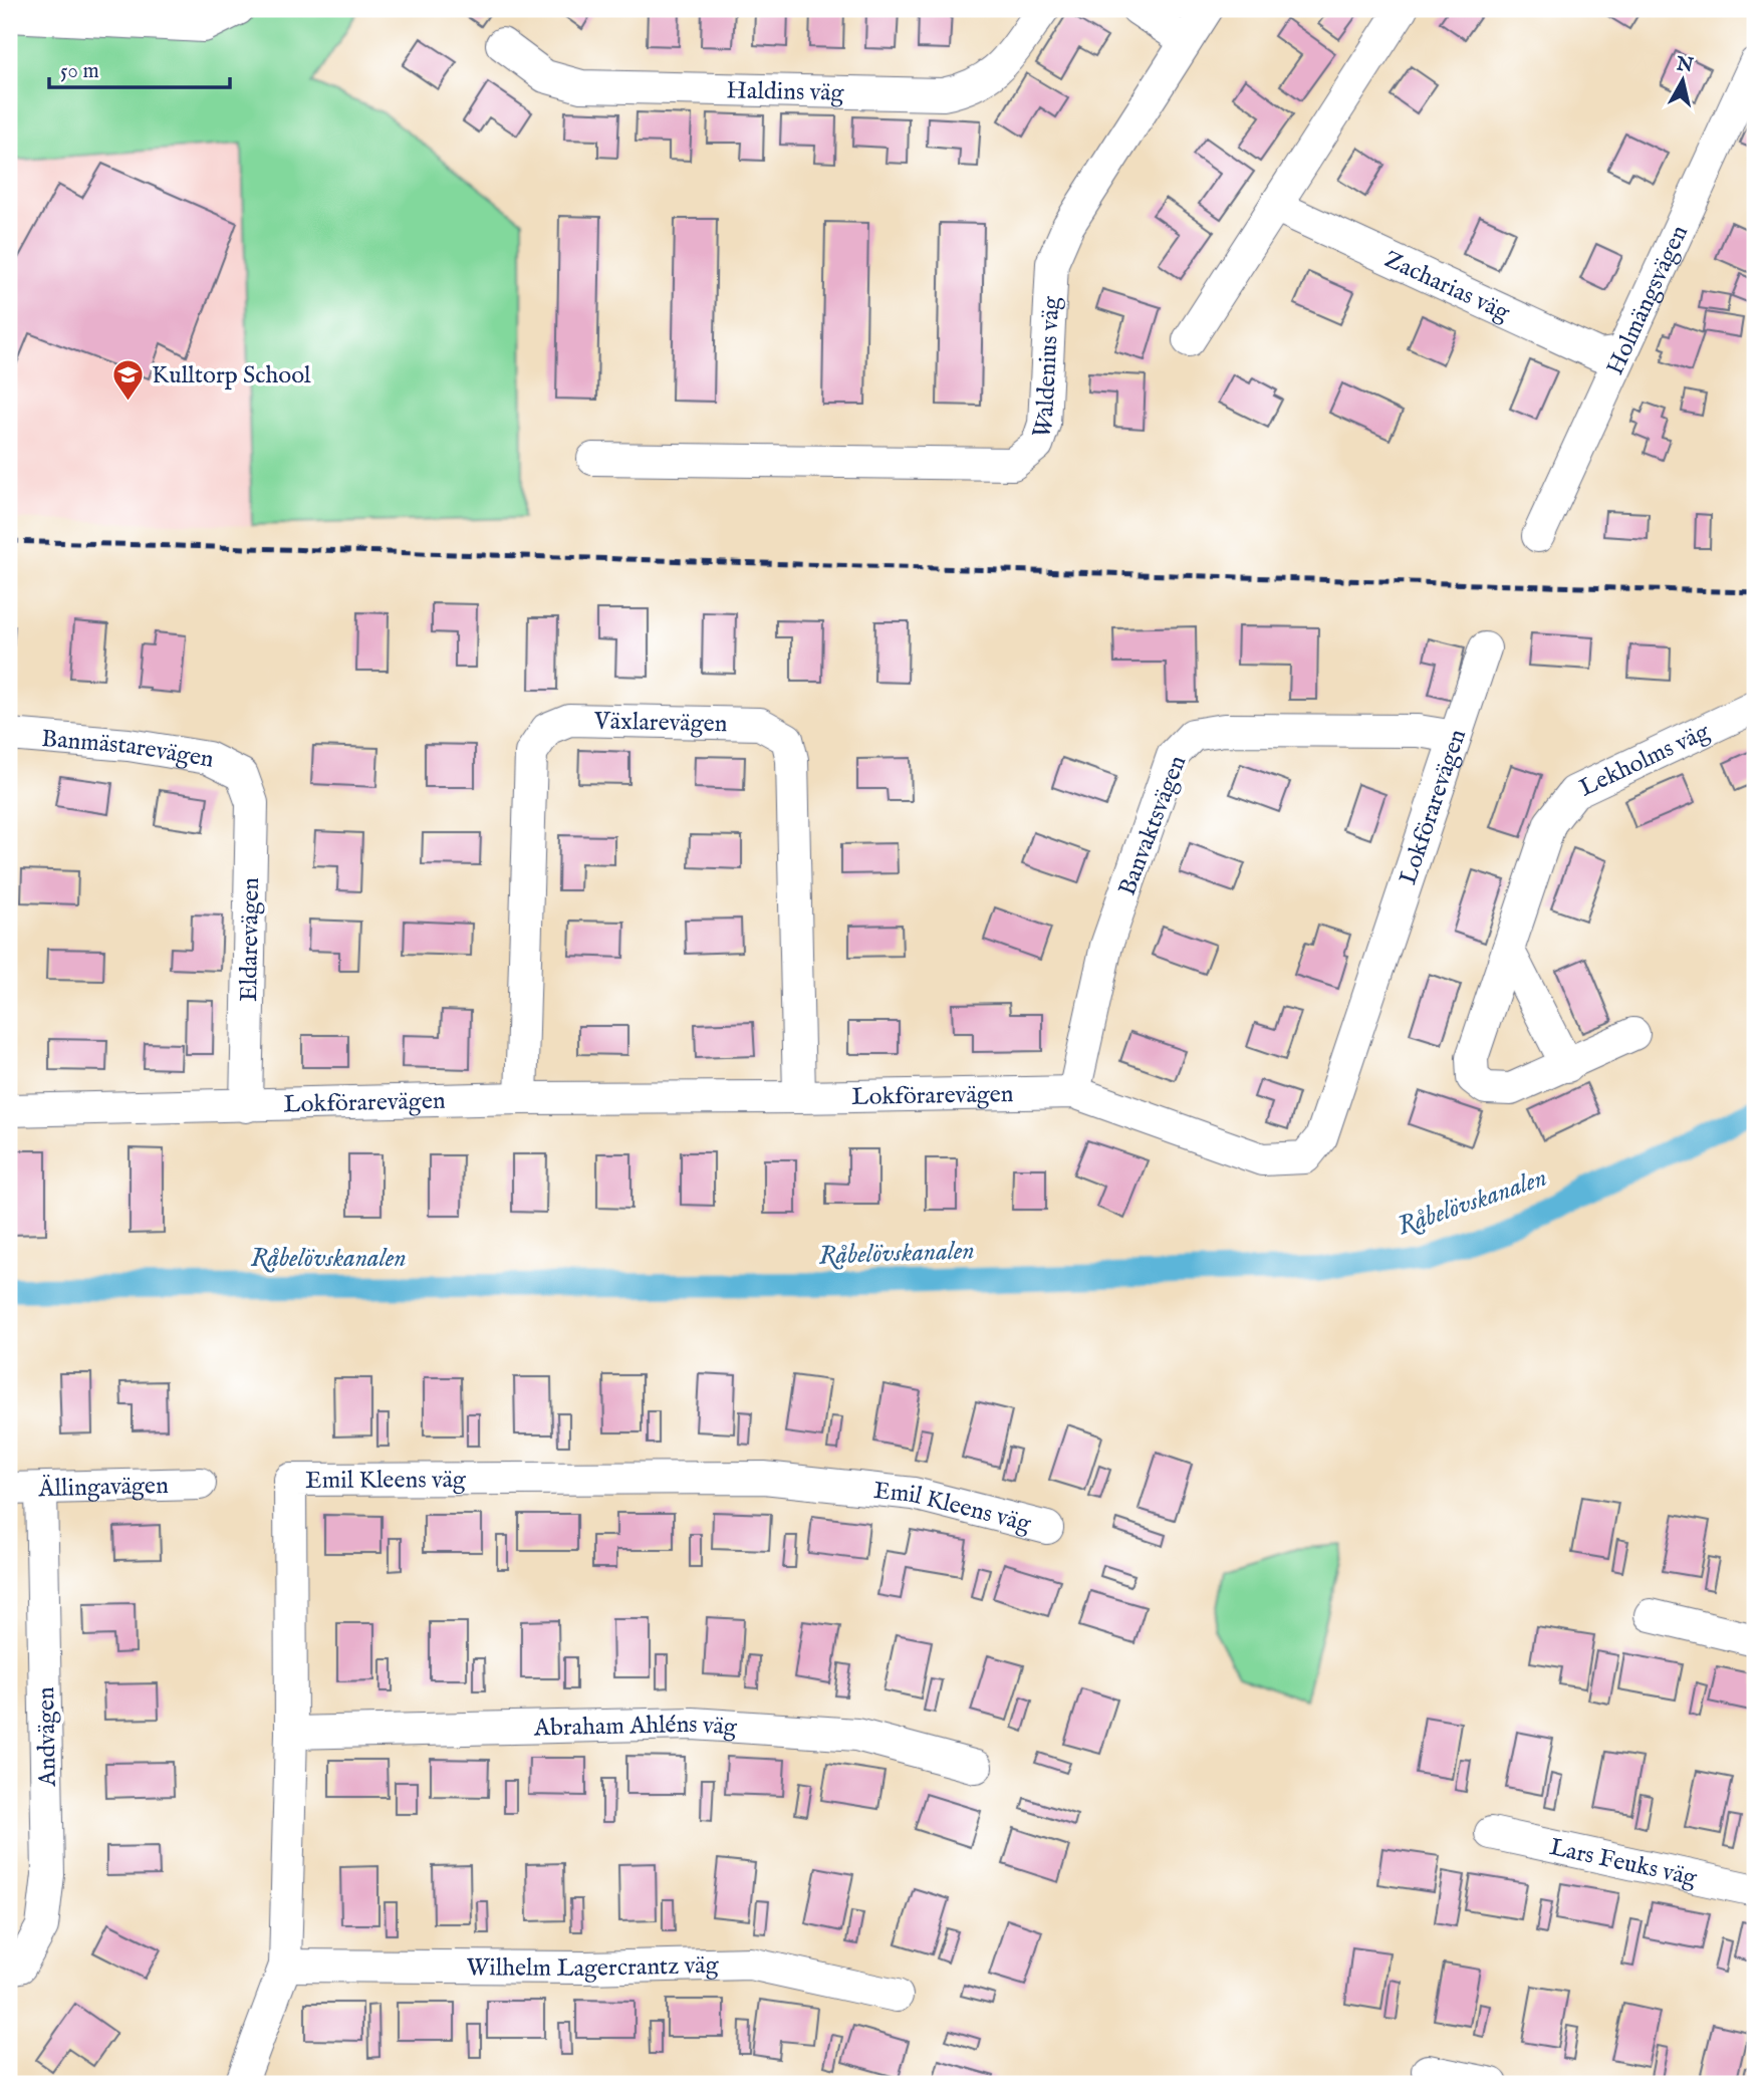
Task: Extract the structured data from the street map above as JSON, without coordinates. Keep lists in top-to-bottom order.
{
  "streets": {
    "street": [
      "Haldins väg",
      "Zacharias väg",
      "Holmängsvägen",
      "Waldenius väg",
      "Växlarevägen",
      "Banmästarevägen",
      "Lekholms väg",
      "Lokförarevägen",
      "Banvaktsvägen",
      "Eldarevägen",
      "Emil Kleens väg",
      "Ällingavägen",
      "Abraham Ahléns väg",
      "Andvägen",
      "Lars Feuks väg",
      "Wilhelm Lagercrantz väg"
    ]
  },
  "crossings": [
    ["Zacharias väg", "Holmängsvägen"],
    ["Växlarevägen", "Lokförarevägen"],
    ["Banmästarevägen", "Eldarevägen"],
    ["Lokförarevägen", "Banvaktsvägen"],
    ["Lokförarevägen", "Eldarevägen"],
    ["Emil Kleens väg", "Abraham Ahléns väg"],
    ["Emil Kleens väg", "Wilhelm Lagercrantz väg"],
    ["Ällingavägen", "Andvägen"]
  ],
  "water": ["Råbelövskanalen"],
  "places": {
    "school or university": ["Kulltorp School"]
  },
  "scale_bar": "50 m",
  "north": "top"
}
